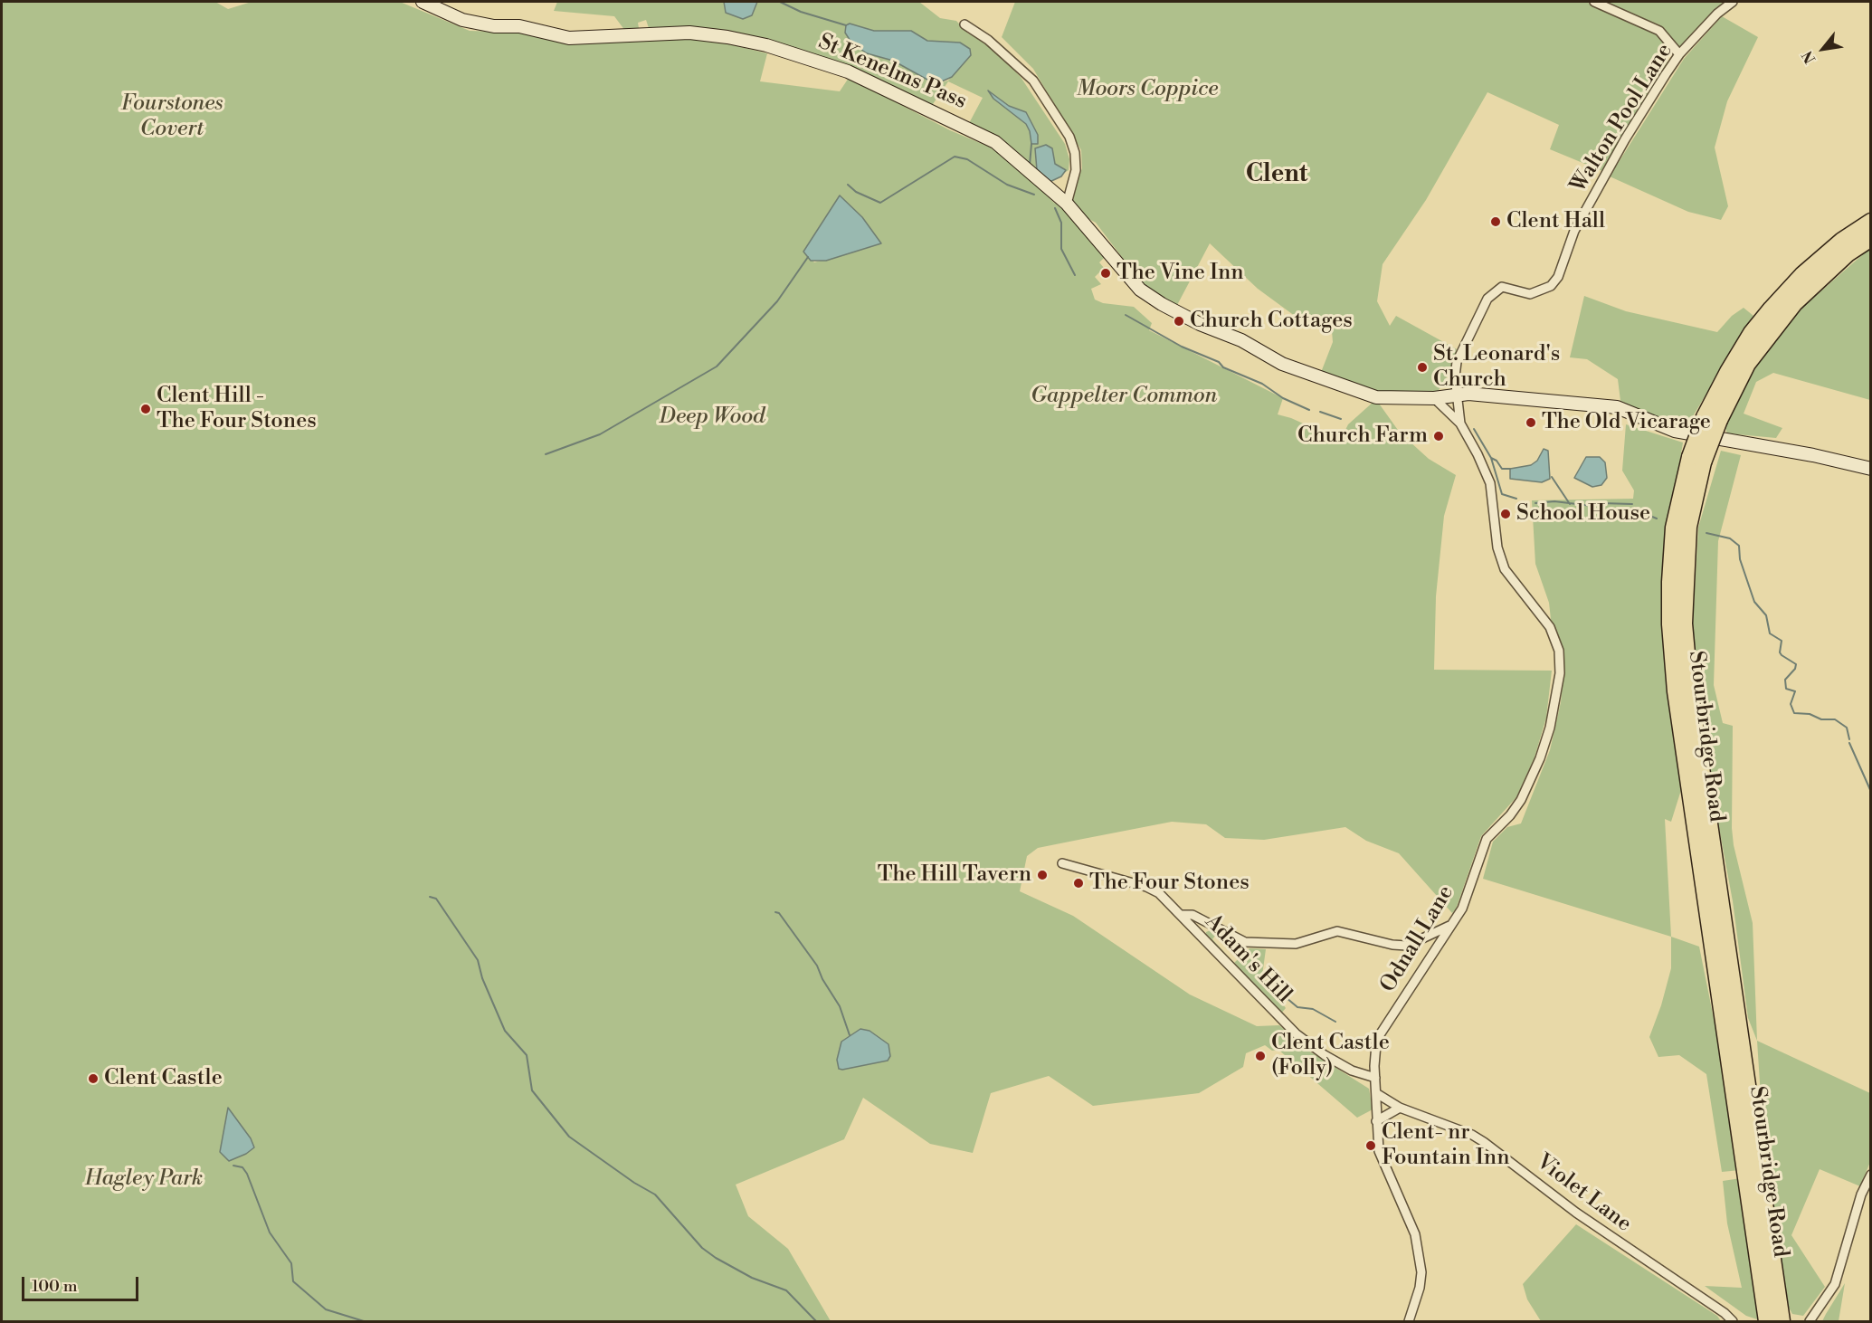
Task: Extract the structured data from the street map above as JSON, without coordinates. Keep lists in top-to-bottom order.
{
  "streets": {
    "highway": ["Stourbridge Road"],
    "street": [
      "St Kenelms Pass",
      "Walton Pool Lane",
      "Odnall Lane",
      "Adam's Hill",
      "Violet Lane"
    ]
  },
  "crossings": [
    ["St Kenelms Pass", "Walton Pool Lane"],
    ["St Kenelms Pass", "Odnall Lane"],
    ["Walton Pool Lane", "Odnall Lane"],
    ["Odnall Lane", "Adam's Hill"],
    ["Odnall Lane", "Violet Lane"]
  ],
  "districts": ["Clent"],
  "parks": [
    "Moors Coppice",
    "Fourstones Covert",
    "Gappelter Common",
    "Deep Wood",
    "Hagley Park"
  ],
  "places": [
    "Clent Hall",
    "The Vine Inn",
    "Church Cottages",
    "St. Leonard's Church",
    "Clent Hill - The Four Stones",
    "The Old Vicarage",
    "Church Farm",
    "School House",
    "The Hill Tavern",
    "The Four Stones",
    "Clent Castle (Folly)",
    "Clent Castle",
    "Clent- nr Fountain Inn"
  ],
  "scale_bar": "100 m",
  "north": "bottom left"
}
